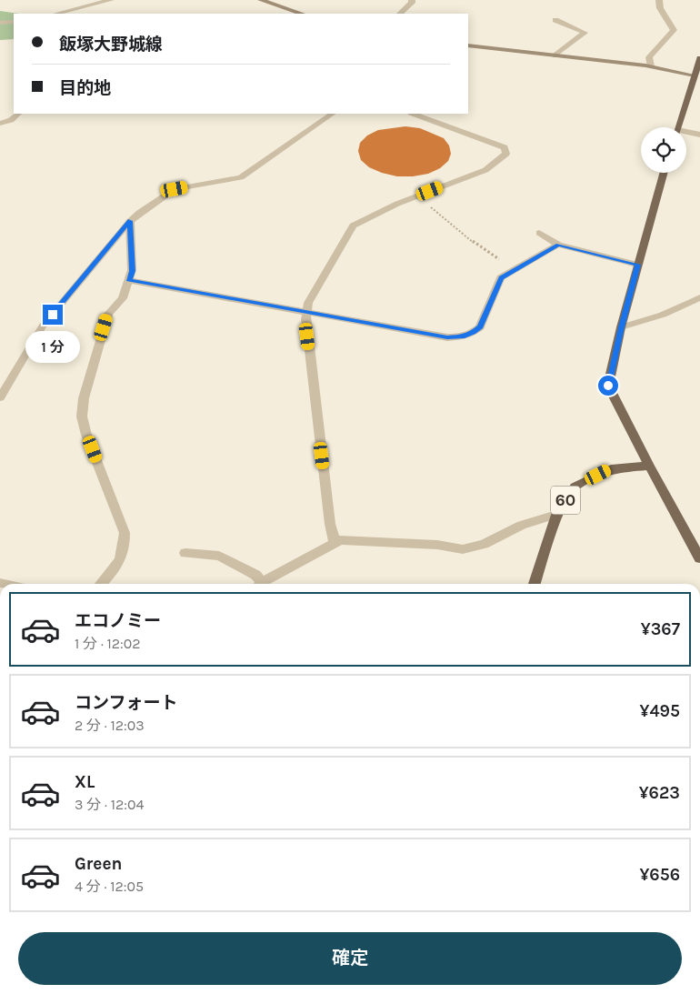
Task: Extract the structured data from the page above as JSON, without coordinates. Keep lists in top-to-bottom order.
{
  "streets": {
    "main road": ["60"]
  },
  "page": {
    "banner": ["飯塚大野城線", "目的地"],
    "bubble": "1 分",
    "list": [
      {
        "name": "エコノミー",
        "note": "1 分 · 12:02",
        "value": "¥367"
      },
      {
        "name": "コンフォート",
        "note": "2 分 · 12:03",
        "value": "¥495"
      },
      {
        "name": "XL",
        "note": "3 分 · 12:04",
        "value": "¥623"
      },
      {
        "name": "Green",
        "note": "4 分 · 12:05",
        "value": "¥656"
      }
    ],
    "buttons": "確定"
  }
}
